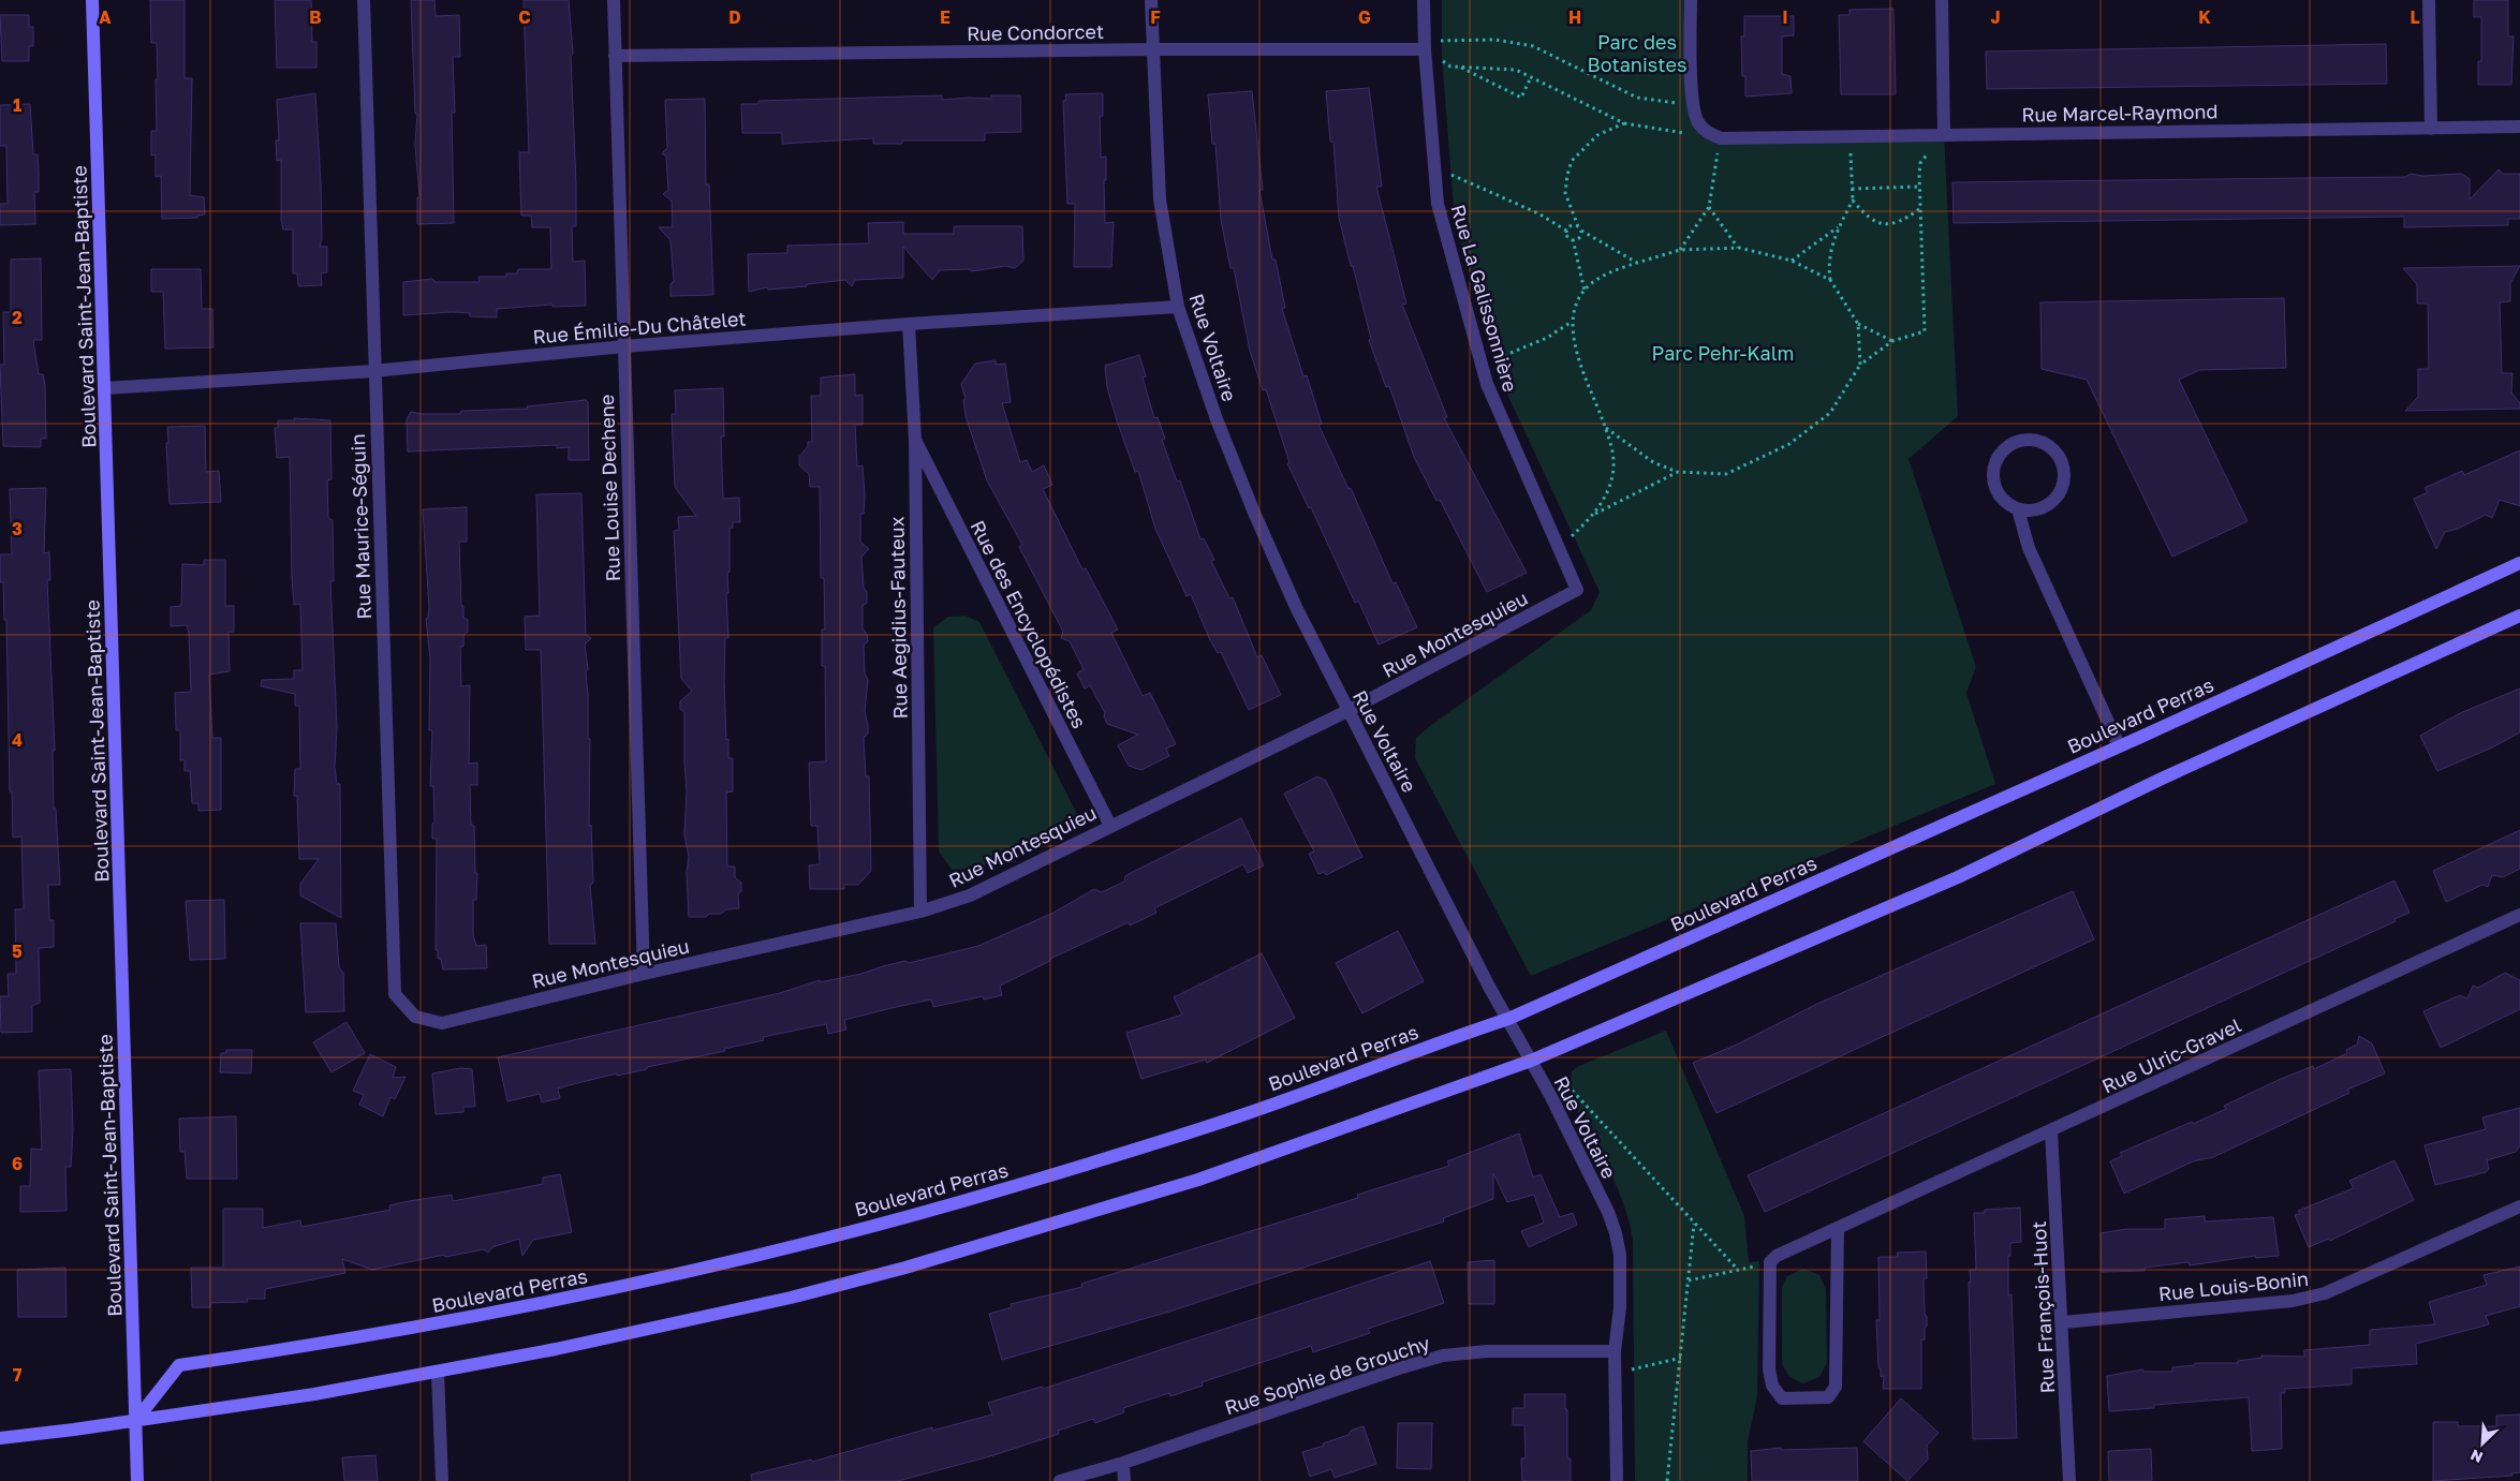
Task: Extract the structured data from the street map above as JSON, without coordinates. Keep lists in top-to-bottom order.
{
  "streets": {
    "main road": ["Boulevard Saint-Jean-Baptiste", "Boulevard Perras"],
    "street": [
      "Rue Condorcet",
      "Rue Marcel-Raymond",
      "Rue La Galissonnière",
      "Rue Émilie-Du Châtelet",
      "Rue Voltaire",
      "Rue Louise Dechene",
      "Rue Maurice-Séguin",
      "Rue Aegidius-Fauteux",
      "Rue des Encyclopédistes",
      "Rue Montesquieu",
      "Rue Ulric-Gravel",
      "Rue Louis-Bonin",
      "Rue François-Huot",
      "Rue Sophie de Grouchy"
    ]
  },
  "crossings": [
    ["Rue Condorcet", "Rue La Galissonnière"],
    ["Rue Condorcet", "Rue Voltaire"],
    ["Rue Condorcet", "Rue Louise Dechene"],
    ["Rue La Galissonnière", "Rue Montesquieu"],
    ["Boulevard Saint-Jean-Baptiste", "Rue Émilie-Du Châtelet"],
    ["Boulevard Saint-Jean-Baptiste", "Boulevard Perras"],
    ["Rue Émilie-Du Châtelet", "Rue Voltaire"],
    ["Rue Émilie-Du Châtelet", "Rue Louise Dechene"],
    ["Rue Émilie-Du Châtelet", "Rue Maurice-Séguin"],
    ["Rue Émilie-Du Châtelet", "Rue Aegidius-Fauteux"],
    ["Rue Voltaire", "Rue Montesquieu"],
    ["Rue Voltaire", "Boulevard Perras"],
    ["Rue Voltaire", "Rue Sophie de Grouchy"],
    ["Rue Louise Dechene", "Rue Montesquieu"],
    ["Rue Maurice-Séguin", "Rue Montesquieu"],
    ["Rue Aegidius-Fauteux", "Rue des Encyclopédistes"],
    ["Rue Aegidius-Fauteux", "Rue Montesquieu"],
    ["Rue des Encyclopédistes", "Rue Montesquieu"],
    ["Rue Ulric-Gravel", "Rue François-Huot"],
    ["Rue Louis-Bonin", "Rue François-Huot"]
  ],
  "parks": ["Parc des Botanistes", "Parc Pehr-Kalm"],
  "north": "bottom left",
  "grid": {
    "columns": [
      "A",
      "B",
      "C",
      "D",
      "E",
      "F",
      "G",
      "H",
      "I",
      "J",
      "K",
      "L"
    ],
    "rows": [
      "1",
      "2",
      "3",
      "4",
      "5",
      "6",
      "7"
    ]
  }
}
